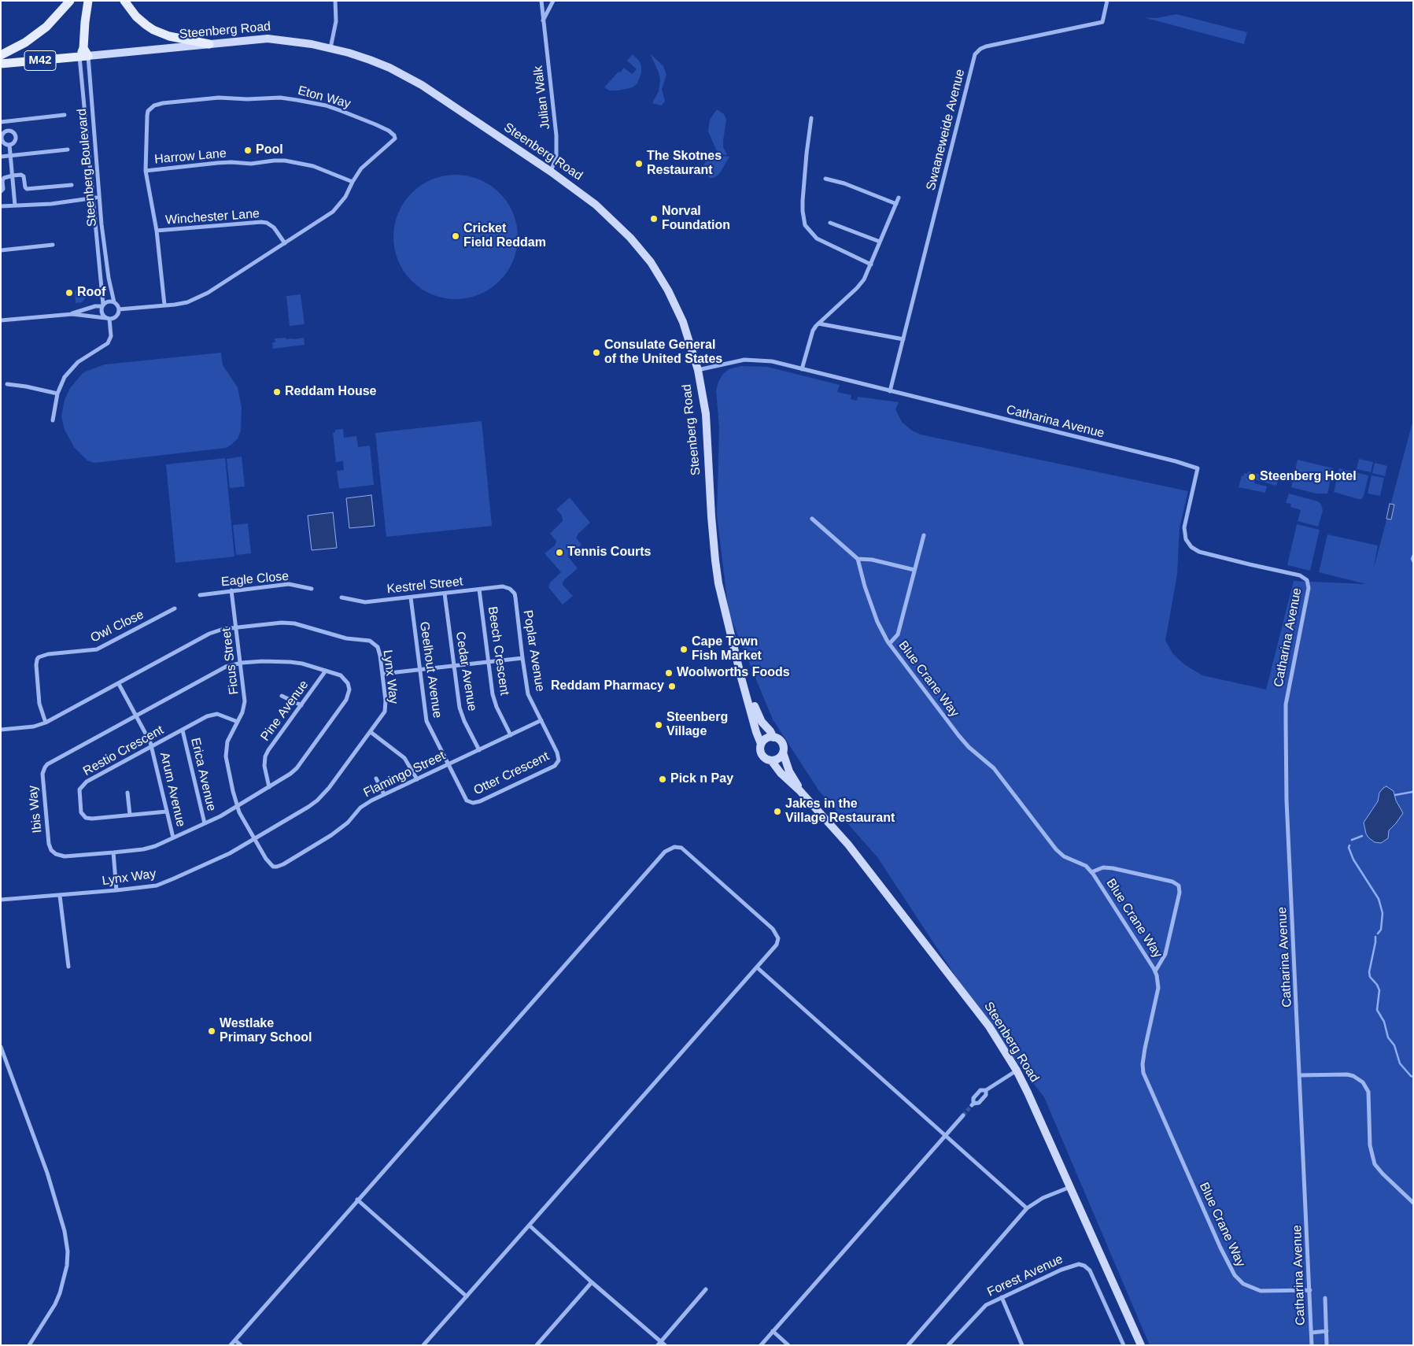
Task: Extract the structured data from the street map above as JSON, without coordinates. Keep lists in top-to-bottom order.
{
  "streets": {
    "main road": ["Steenberg Road", "M42"],
    "street": [
      "Eton Way",
      "Julian Walk",
      "Swaaneweide Avenue",
      "Harrow Lane",
      "Steenberg Boulevard",
      "Winchester Lane",
      "Catharina Avenue",
      "Eagle Close",
      "Kestrel Street",
      "Owl Close",
      "Beech Crescent",
      "Poplar Avenue",
      "Ficus Street",
      "Geelhout Avenue",
      "Cedar Avenue",
      "Lynx Way",
      "Blue Crane Way",
      "Pine Avenue",
      "Restio Crescent",
      "Otter Crescent",
      "Erica Avenue",
      "Flamingo Street",
      "Arum Avenue",
      "Ibis Way",
      "Forest Avenue"
    ]
  },
  "crossings": [
    ["Steenberg Road", "M42"],
    ["Steenberg Road", "Julian Walk"],
    ["Steenberg Road", "Steenberg Boulevard"],
    ["Steenberg Road", "Catharina Avenue"],
    ["Eton Way", "Harrow Lane"],
    ["Eton Way", "Steenberg Boulevard"],
    ["Eton Way", "Winchester Lane"],
    ["Swaaneweide Avenue", "Catharina Avenue"],
    ["Catharina Avenue", "Blue Crane Way"],
    ["Eagle Close", "Ficus Street"],
    ["Kestrel Street", "Beech Crescent"],
    ["Kestrel Street", "Poplar Avenue"],
    ["Kestrel Street", "Geelhout Avenue"],
    ["Kestrel Street", "Cedar Avenue"],
    ["Owl Close", "Lynx Way"],
    ["Beech Crescent", "Flamingo Street"],
    ["Poplar Avenue", "Otter Crescent"],
    ["Poplar Avenue", "Flamingo Street"],
    ["Ficus Street", "Lynx Way"],
    ["Ficus Street", "Restio Crescent"],
    ["Ficus Street", "Flamingo Street"],
    ["Ficus Street", "Ibis Way"],
    ["Geelhout Avenue", "Otter Crescent"],
    ["Geelhout Avenue", "Flamingo Street"],
    ["Cedar Avenue", "Flamingo Street"],
    ["Lynx Way", "Flamingo Street"],
    ["Lynx Way", "Arum Avenue"],
    ["Pine Avenue", "Ibis Way"],
    ["Restio Crescent", "Erica Avenue"],
    ["Restio Crescent", "Arum Avenue"],
    ["Otter Crescent", "Flamingo Street"],
    ["Erica Avenue", "Ibis Way"],
    ["Arum Avenue", "Ibis Way"]
  ],
  "places": [
    "Pool",
    "The Skotnes Restaurant",
    "Norval Foundation",
    "Cricket Field Reddam",
    "Roof",
    "Consulate General of the United States",
    "Reddam House",
    "Steenberg Hotel",
    "Tennis Courts",
    "Cape Town Fish Market",
    "Woolworths Foods",
    "Reddam Pharmacy",
    "Steenberg Village",
    "Pick n Pay",
    "Jakes in the Village Restaurant",
    "Westlake Primary School"
  ]
}
